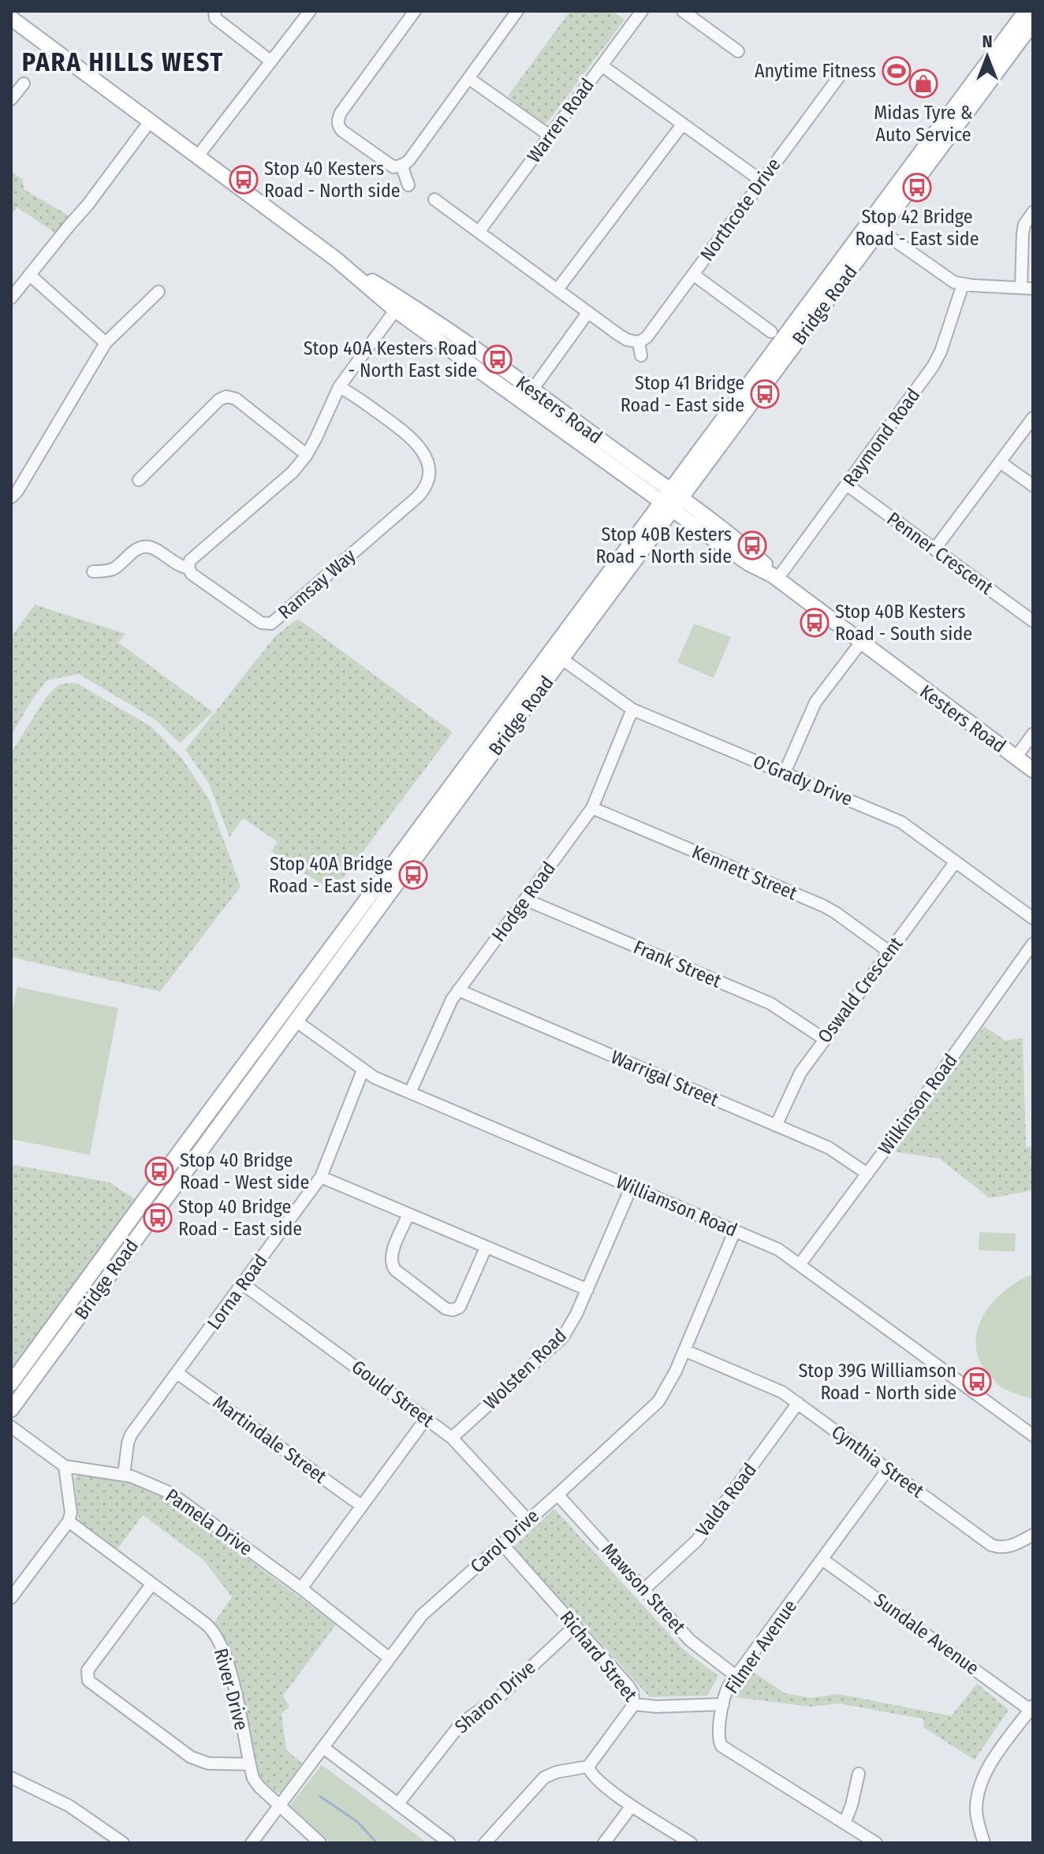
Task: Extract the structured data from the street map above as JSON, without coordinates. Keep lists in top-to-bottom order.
{
  "streets": {
    "main road": ["Bridge Road", "Kesters Road"],
    "street": [
      "Warren Road",
      "Northcote Drive",
      "Raymond Road",
      "Penner Crescent",
      "Ramsay Way",
      "O'Grady Drive",
      "Kennett Street",
      "Hodge Road",
      "Frank Street",
      "Oswald Crescent",
      "Warrigal Street",
      "Wilkinson Road",
      "Williamson Road",
      "Lorna Road",
      "Wolsten Road",
      "Gould Street",
      "Martindale Street",
      "Cynthia Street",
      "Valda Road",
      "Pamela Drive",
      "Carol Drive",
      "Mawson Street",
      "Sundale Avenue",
      "Filmer Avenue",
      "Richard Street",
      "River Drive",
      "Sharon Drive"
    ]
  },
  "crossings": [
    ["Bridge Road", "Kesters Road"],
    ["Bridge Road", "O'Grady Drive"],
    ["Bridge Road", "Williamson Road"],
    ["Kesters Road", "Raymond Road"],
    ["Raymond Road", "Penner Crescent"],
    ["O'Grady Drive", "Hodge Road"],
    ["O'Grady Drive", "Oswald Crescent"],
    ["Kennett Street", "Hodge Road"],
    ["Kennett Street", "Oswald Crescent"],
    ["Hodge Road", "Frank Street"],
    ["Hodge Road", "Warrigal Street"],
    ["Hodge Road", "Williamson Road"],
    ["Frank Street", "Oswald Crescent"],
    ["Oswald Crescent", "Warrigal Street"],
    ["Warrigal Street", "Wilkinson Road"],
    ["Wilkinson Road", "Williamson Road"],
    ["Williamson Road", "Lorna Road"],
    ["Williamson Road", "Wolsten Road"],
    ["Williamson Road", "Carol Drive"],
    ["Lorna Road", "Gould Street"],
    ["Lorna Road", "Martindale Street"],
    ["Lorna Road", "Pamela Drive"],
    ["Wolsten Road", "Gould Street"],
    ["Gould Street", "Carol Drive"],
    ["Cynthia Street", "Valda Road"],
    ["Cynthia Street", "Carol Drive"],
    ["Cynthia Street", "Filmer Avenue"],
    ["Valda Road", "Mawson Street"],
    ["Pamela Drive", "Carol Drive"],
    ["Carol Drive", "Mawson Street"],
    ["Carol Drive", "Richard Street"],
    ["Carol Drive", "River Drive"],
    ["Mawson Street", "Filmer Avenue"],
    ["Sundale Avenue", "Filmer Avenue"],
    ["Filmer Avenue", "Richard Street"],
    ["Richard Street", "Sharon Drive"]
  ],
  "districts": ["PARA HILLS WEST"],
  "places": {
    "sports": ["Anytime Fitness"],
    "shop": ["Midas Tyre & Auto Service"],
    "bus stop": [
      "Stop 40 Kesters Road - North side",
      "Stop 42 Bridge Road - East side",
      "Stop 40A Kesters Road - North East side",
      "Stop 41 Bridge Road - East side",
      "Stop 40B Kesters Road - North side",
      "Stop 40B Kesters Road - South side",
      "Stop 40A Bridge Road - East side",
      "Stop 40 Bridge Road - West side",
      "Stop 40 Bridge Road - East side",
      "Stop 39G Williamson Road - North side"
    ]
  },
  "north": "top"
}
